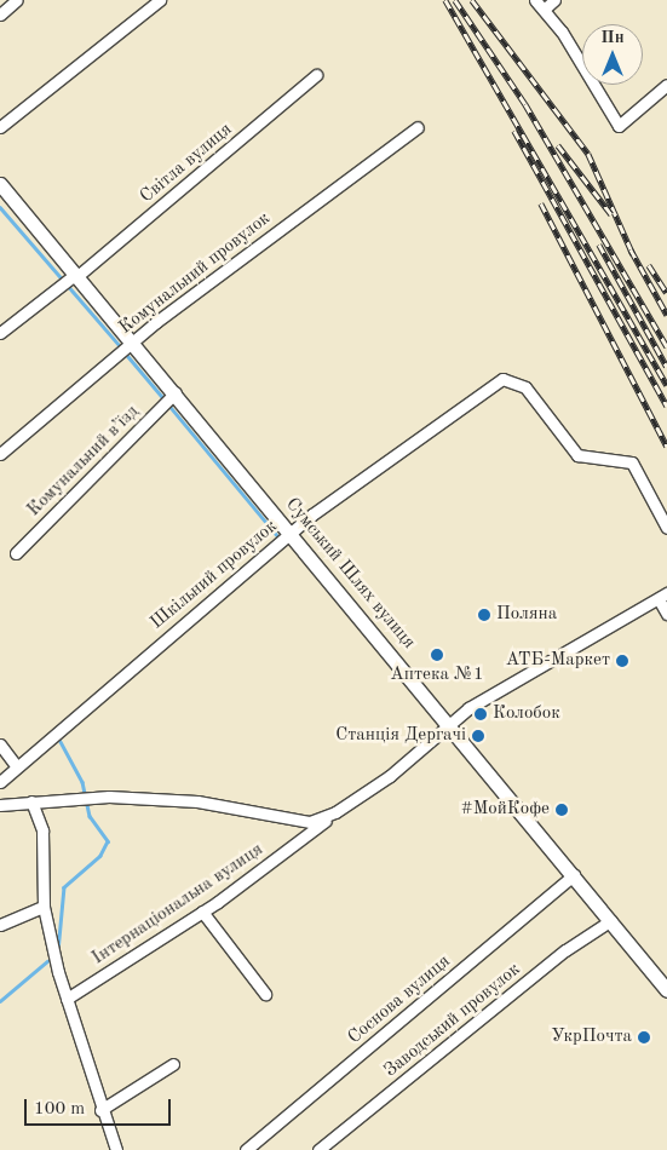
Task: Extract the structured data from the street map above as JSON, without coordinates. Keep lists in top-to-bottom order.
{
  "streets": {
    "main road": ["Сумський Шлях вулиця"],
    "street": [
      "Світла вулиця",
      "Комунальний провулок",
      "Комунальний в’їзд",
      "Шкільний провулок",
      "Інтернаціональна вулиця",
      "Соснова вулиця",
      "Заводський провулок"
    ]
  },
  "crossings": [
    ["Світла вулиця", "Сумський Шлях вулиця"],
    ["Комунальний провулок", "Сумський Шлях вулиця"],
    ["Комунальний в’їзд", "Сумський Шлях вулиця"],
    ["Сумський Шлях вулиця", "Шкільний провулок"],
    ["Сумський Шлях вулиця", "Інтернаціональна вулиця"],
    ["Сумський Шлях вулиця", "Соснова вулиця"],
    ["Сумський Шлях вулиця", "Заводський провулок"]
  ],
  "places": [
    "Поляна",
    "Аптека №1",
    "АТБ-Маркет",
    "Колобок",
    "Станція Дергачі",
    "#МойКофе",
    "УкрПочта"
  ],
  "scale_bar": "100 m",
  "north": "top"
}
